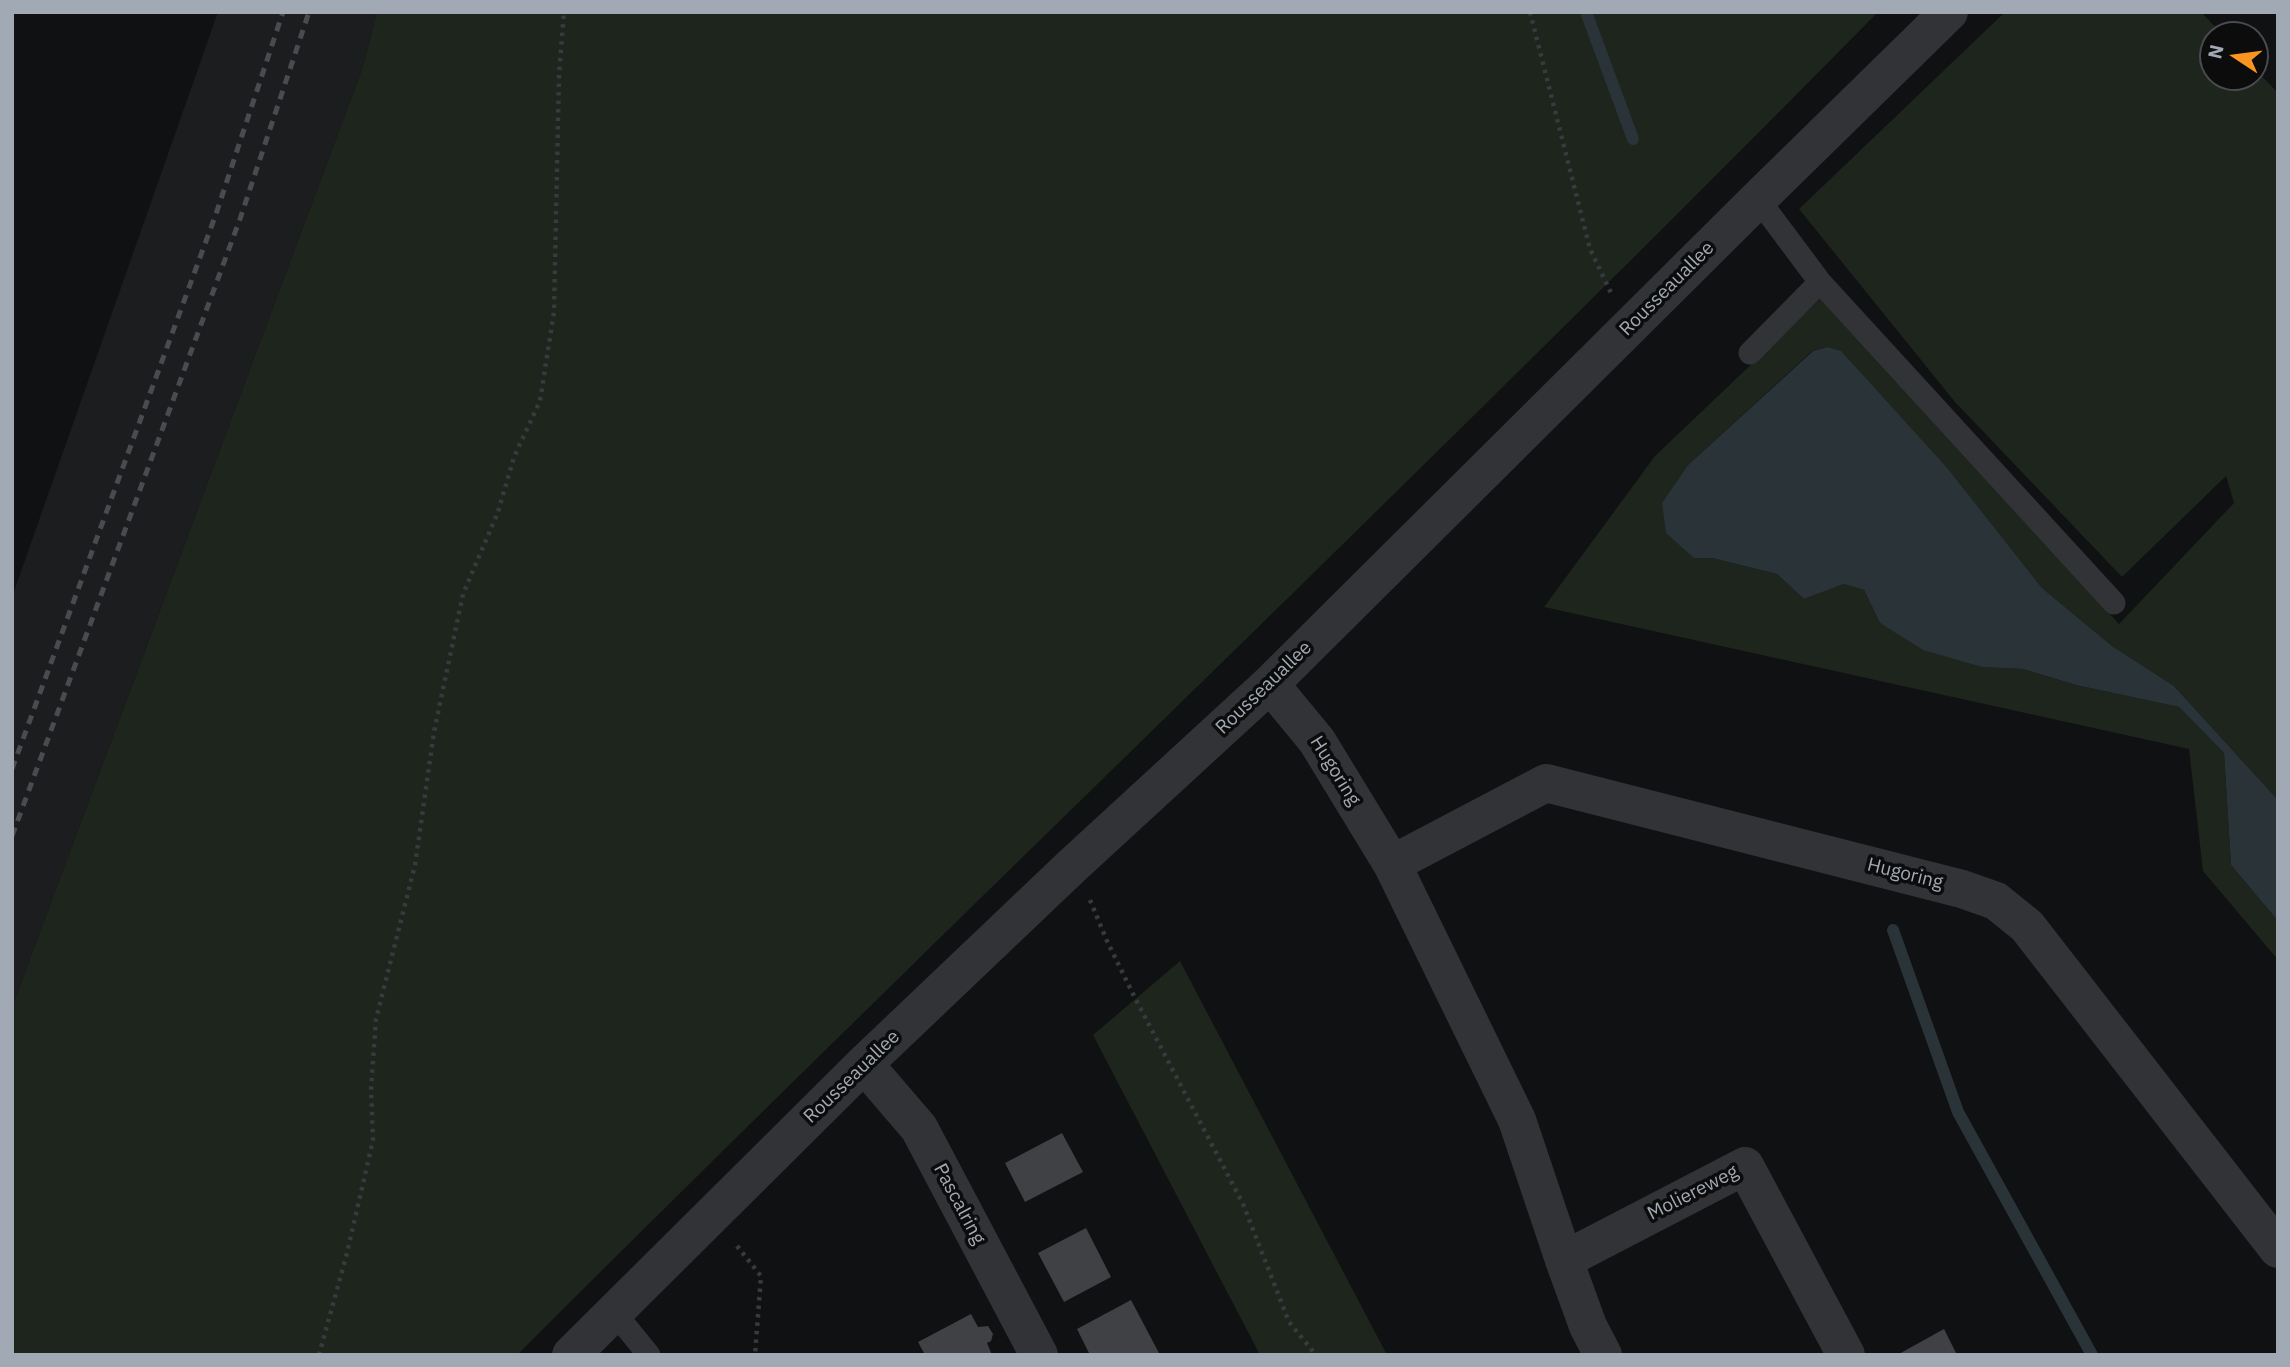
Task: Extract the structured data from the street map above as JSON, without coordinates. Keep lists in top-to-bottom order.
{
  "streets": {
    "street": [
      "Rousseauallee",
      "Hugoring",
      "Moliereweg",
      "Pascalring"
    ]
  },
  "crossings": [
    ["Rousseauallee", "Hugoring"],
    ["Rousseauallee", "Pascalring"],
    ["Hugoring", "Moliereweg"]
  ],
  "north": "left"
}
